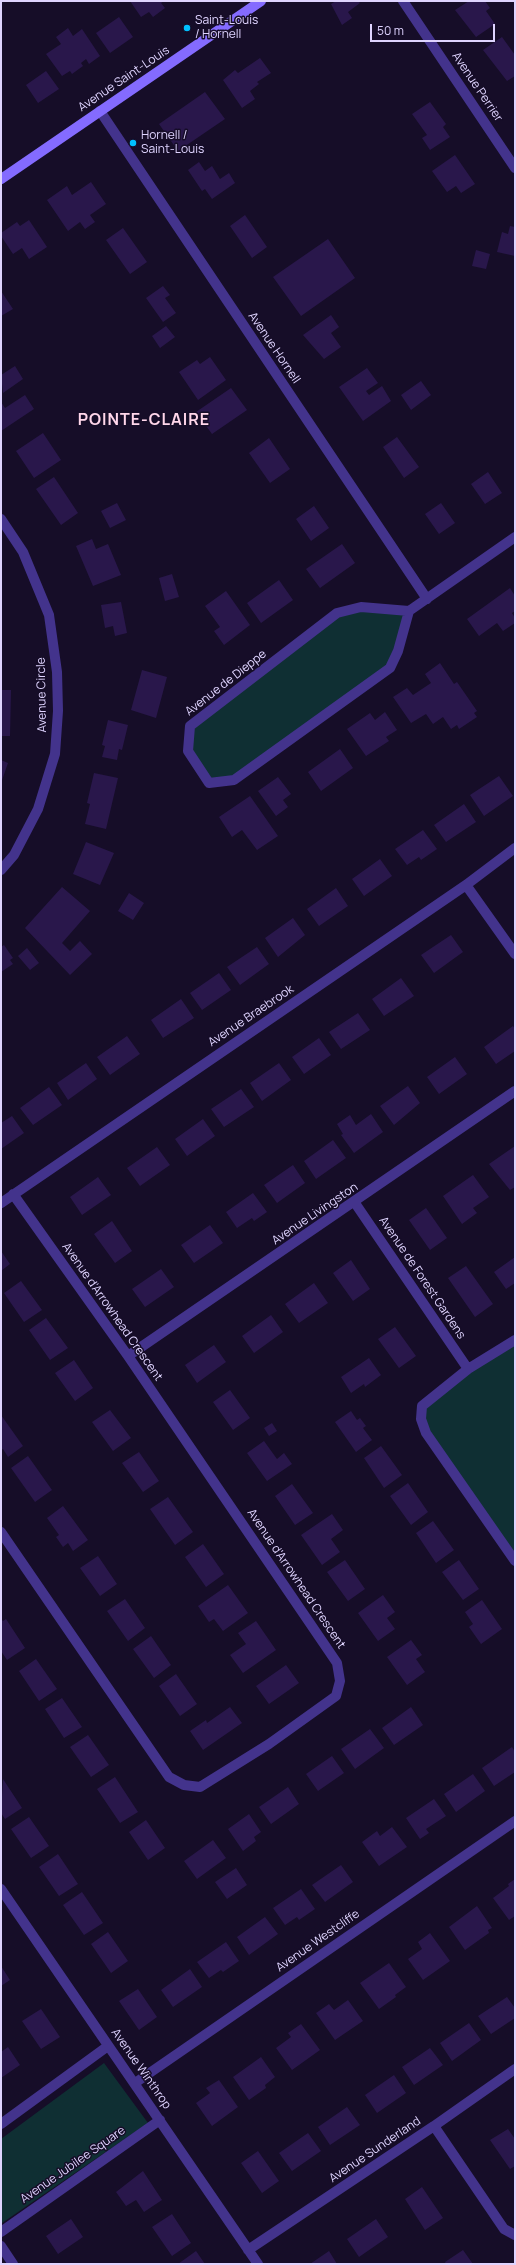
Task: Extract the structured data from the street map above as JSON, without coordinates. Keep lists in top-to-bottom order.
{
  "streets": {
    "street": [
      "Avenue Saint-Louis",
      "Avenue Perrier",
      "Avenue Hornell",
      "Avenue de Dieppe",
      "Avenue Circle",
      "Avenue Braebrook",
      "Avenue Livingston",
      "Avenue de Forest Gardens",
      "Avenue d'Arrowhead Crescent",
      "Avenue Westcliffe",
      "Avenue Winthrop",
      "Avenue Sunderland",
      "Avenue Jubilee Square"
    ]
  },
  "crossings": [
    ["Avenue Saint-Louis", "Avenue Hornell"],
    ["Avenue Braebrook", "Avenue d'Arrowhead Crescent"],
    ["Avenue Livingston", "Avenue de Forest Gardens"],
    ["Avenue Livingston", "Avenue d'Arrowhead Crescent"],
    ["Avenue Westcliffe", "Avenue Winthrop"],
    ["Avenue Winthrop", "Avenue Sunderland"],
    ["Avenue Winthrop", "Avenue Jubilee Square"]
  ],
  "districts": ["POINTE-CLAIRE"],
  "places": ["Saint-Louis / Hornell", "Hornell / Saint-Louis"],
  "scale_bar": "50 m"
}
